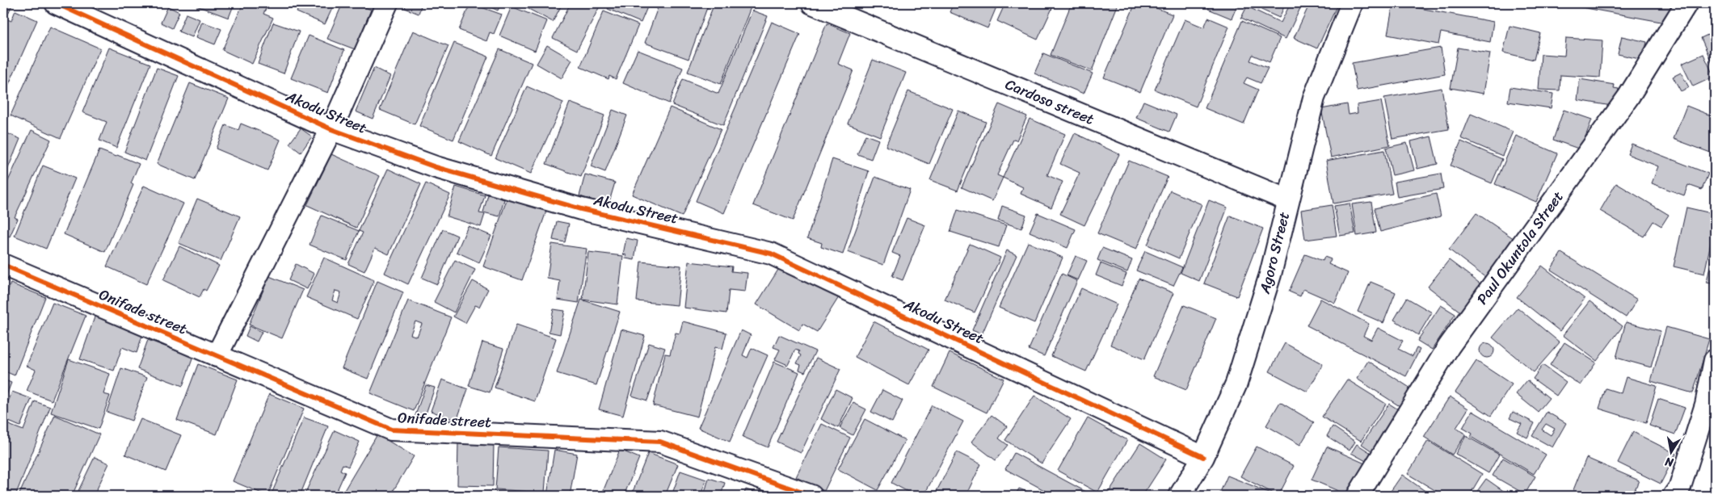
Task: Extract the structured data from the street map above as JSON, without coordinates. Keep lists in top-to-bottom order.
{
  "streets": {
    "street": [
      "Cardoso street",
      "Akodu Street",
      "Paul Okuntola Street",
      "Agoro Street",
      "Onifade street"
    ]
  },
  "crossings": [
    ["Cardoso street", "Agoro Street"],
    ["Akodu Street", "Agoro Street"]
  ],
  "north": "bottom"
}
